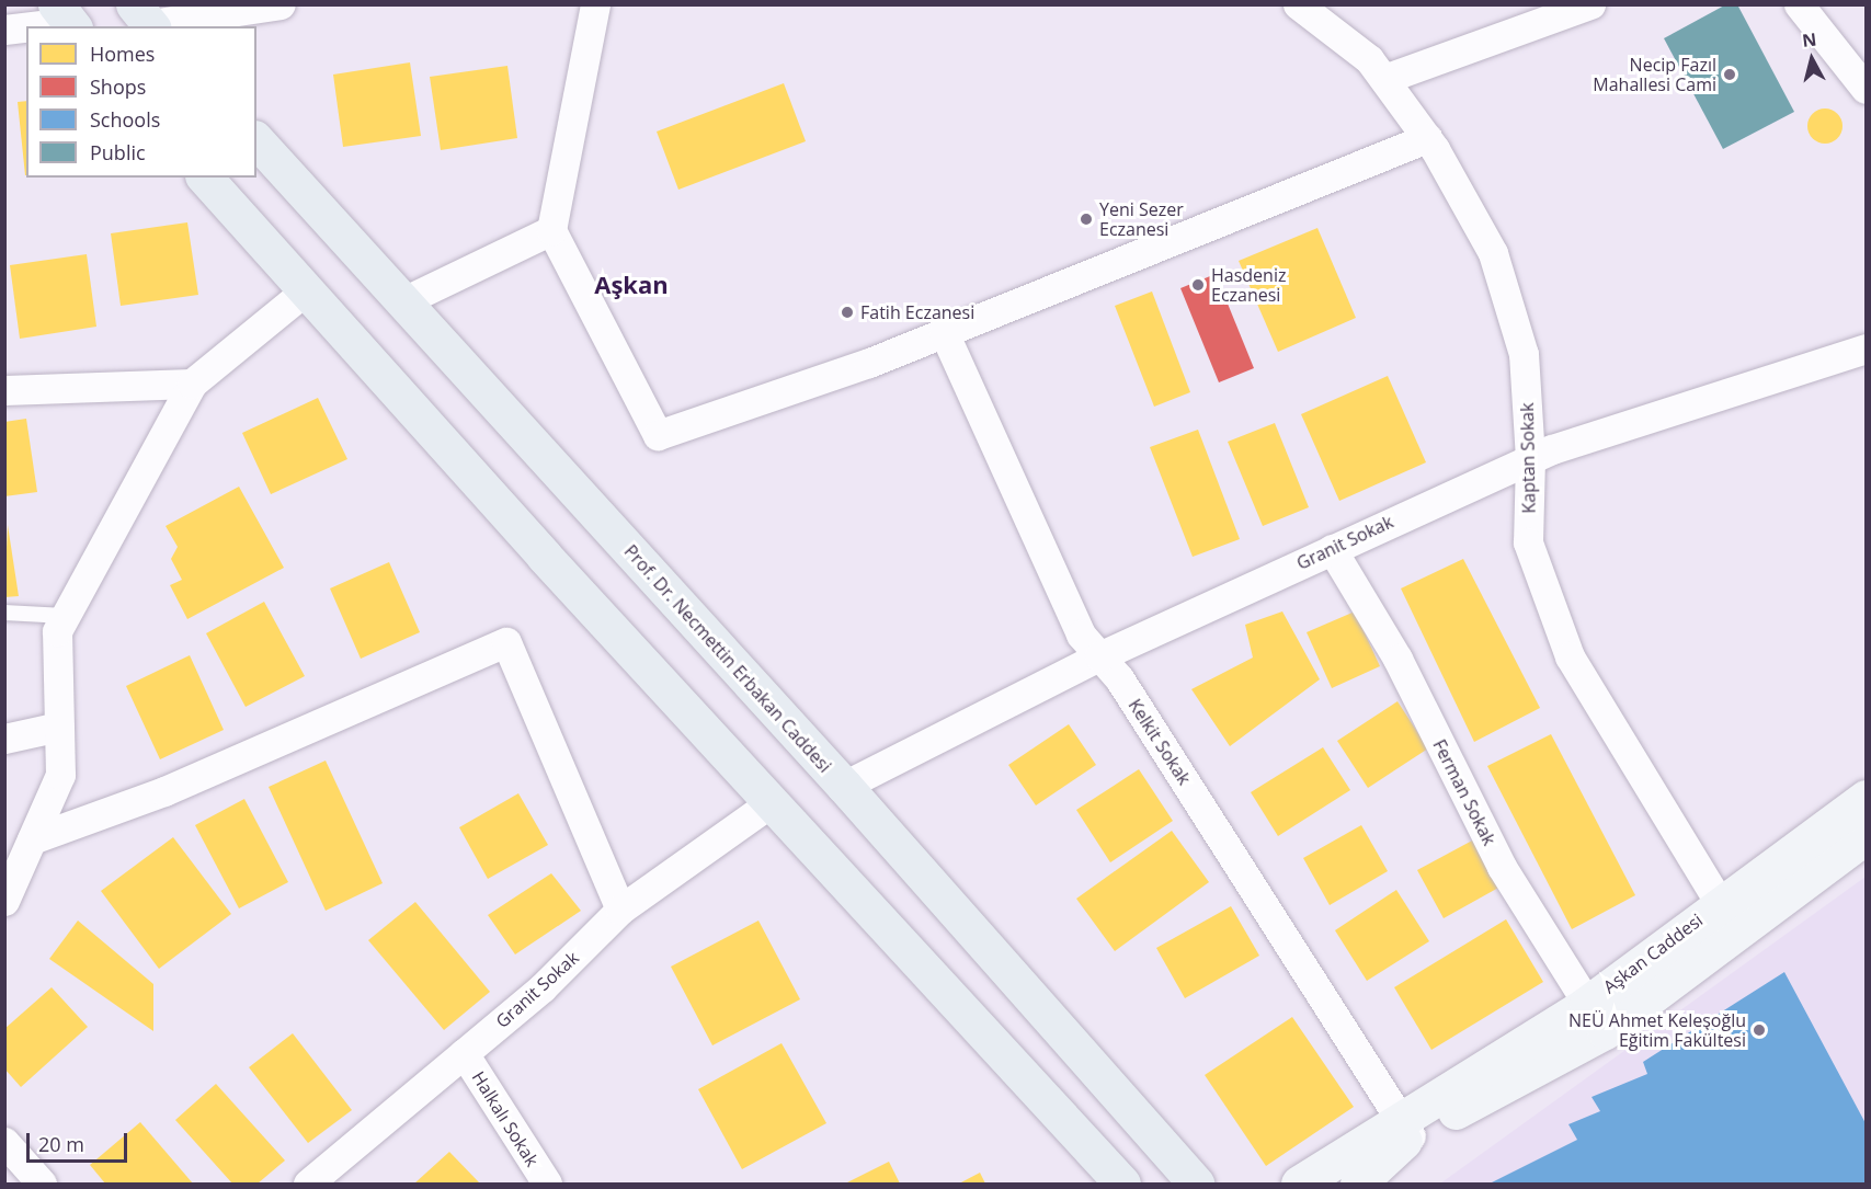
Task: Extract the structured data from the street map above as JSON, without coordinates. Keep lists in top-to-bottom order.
{
  "streets": {
    "main road": ["Prof. Dr. Necmettin Erbakan Caddesi"],
    "street": [
      "Kaptan Sokak",
      "Granit Sokak",
      "Kelkit Sokak",
      "Ferman Sokak",
      "Aşkan Caddesi",
      "Halkalı Sokak"
    ]
  },
  "crossings": [
    ["Kaptan Sokak", "Granit Sokak"],
    ["Kaptan Sokak", "Aşkan Caddesi"],
    ["Granit Sokak", "Prof. Dr. Necmettin Erbakan Caddesi"],
    ["Granit Sokak", "Kelkit Sokak"],
    ["Granit Sokak", "Ferman Sokak"],
    ["Granit Sokak", "Halkalı Sokak"],
    ["Kelkit Sokak", "Aşkan Caddesi"],
    ["Ferman Sokak", "Aşkan Caddesi"]
  ],
  "districts": ["Aşkan"],
  "places": [
    "Necip Fazıl Mahallesi Cami",
    "Yeni Sezer Eczanesi",
    "Hasdeniz Eczanesi",
    "Fatih Eczanesi",
    "NEÜ Ahmet Keleşoğlu Eğitim Fakültesi"
  ],
  "legend": [
    "Homes",
    "Shops",
    "Schools",
    "Public"
  ],
  "scale_bar": "20 m",
  "north": "top"
}
